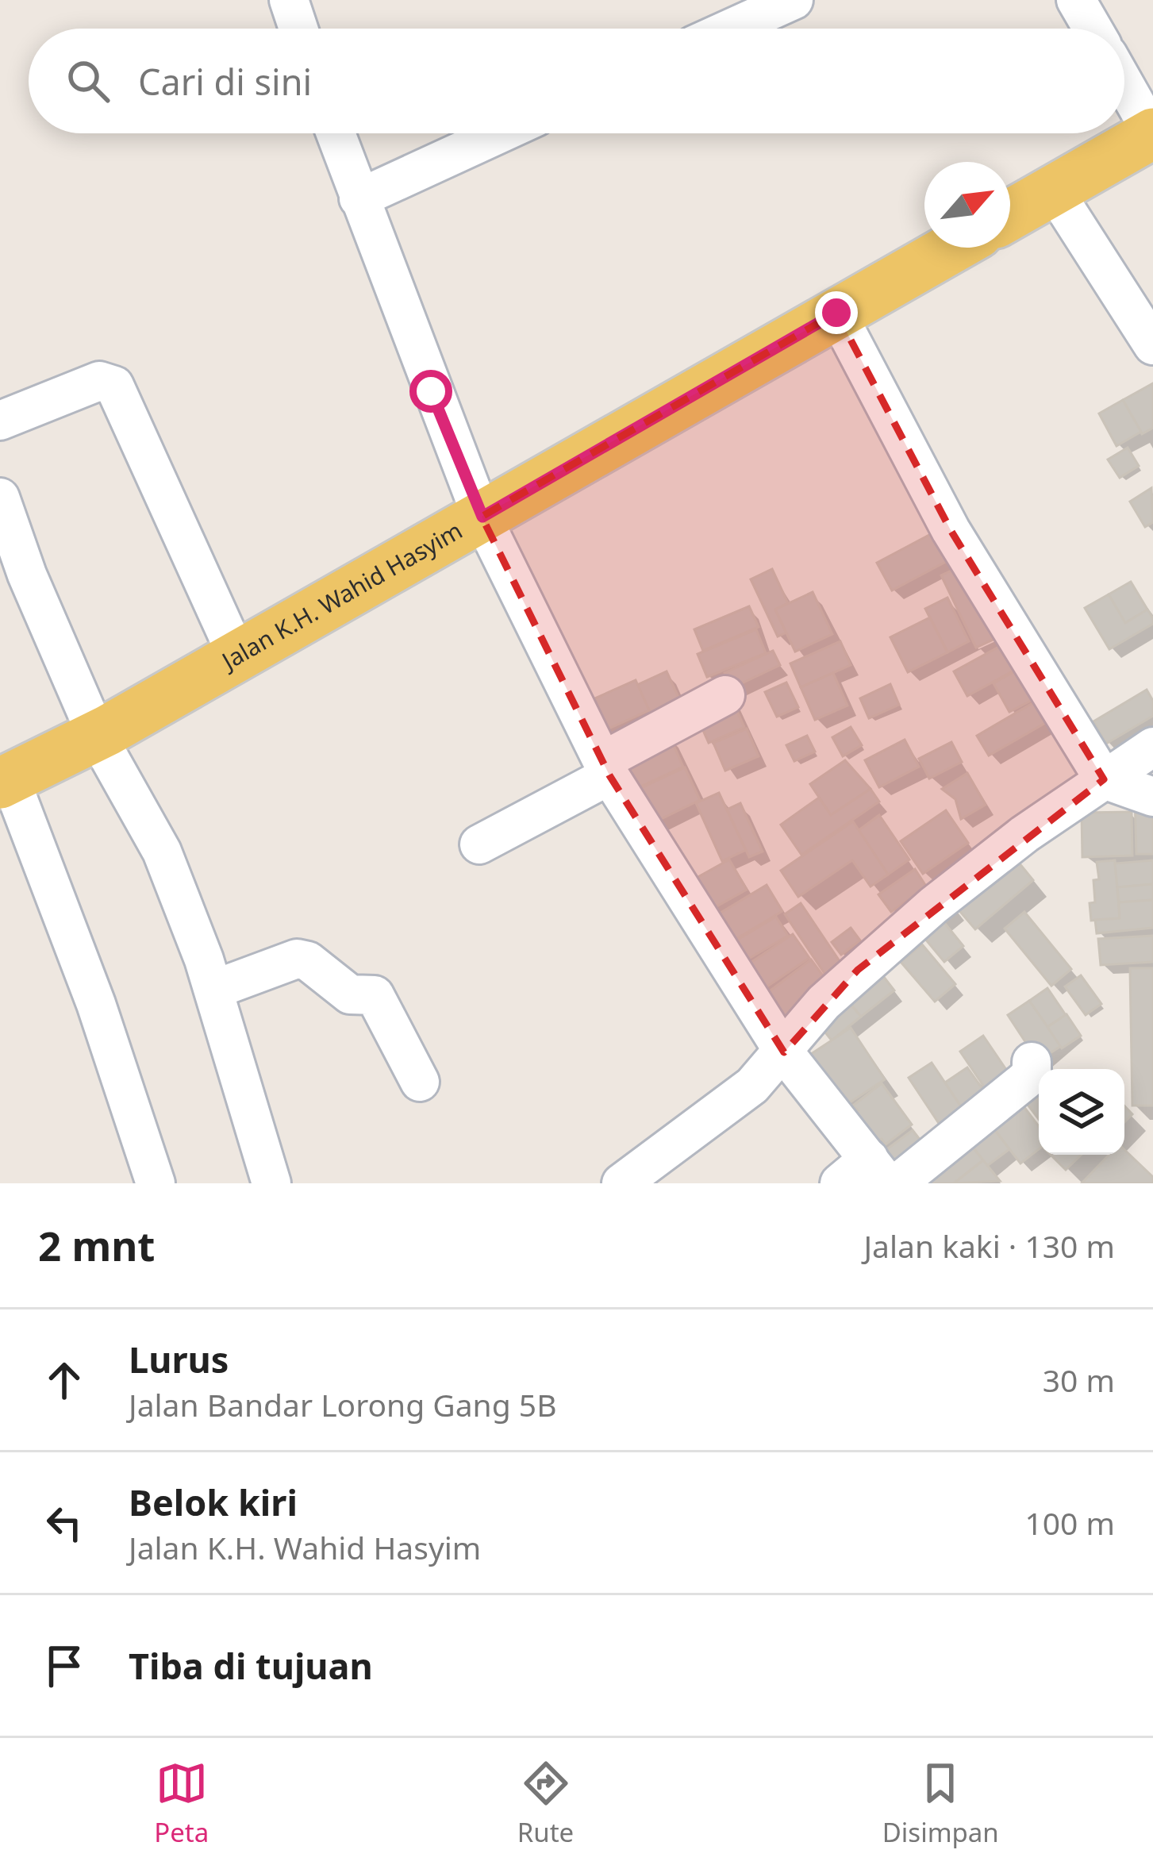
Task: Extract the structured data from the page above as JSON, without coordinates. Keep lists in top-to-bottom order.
{
  "streets": {
    "main road": ["Jalan K.H. Wahid Hasyim"]
  },
  "north": "top right",
  "page": {
    "search": "Cari di sini",
    "heading": ["2 mnt", "Jalan kaki · 130 m"],
    "list": [
      ["Lurus", "Jalan Bandar Lorong Gang 5B", "30 m"],
      ["Belok kiri", "Jalan K.H. Wahid Hasyim", "100 m"],
      "Tiba di tujuan"
    ],
    "nav": ["Peta", "Rute", "Disimpan"]
  }
}
